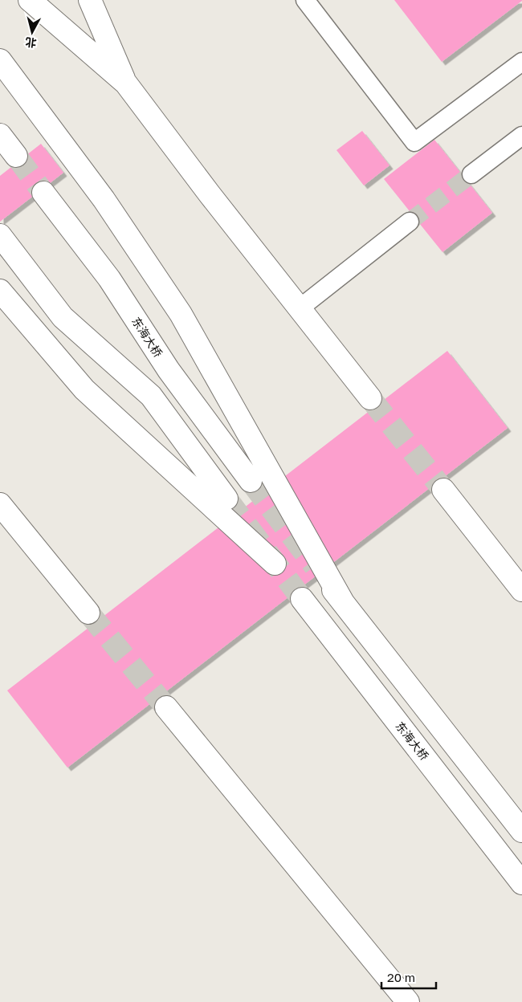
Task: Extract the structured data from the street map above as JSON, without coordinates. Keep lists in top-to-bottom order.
{
  "streets": {
    "highway": ["东海大桥"]
  },
  "scale_bar": "20 m",
  "north": "bottom"
}
